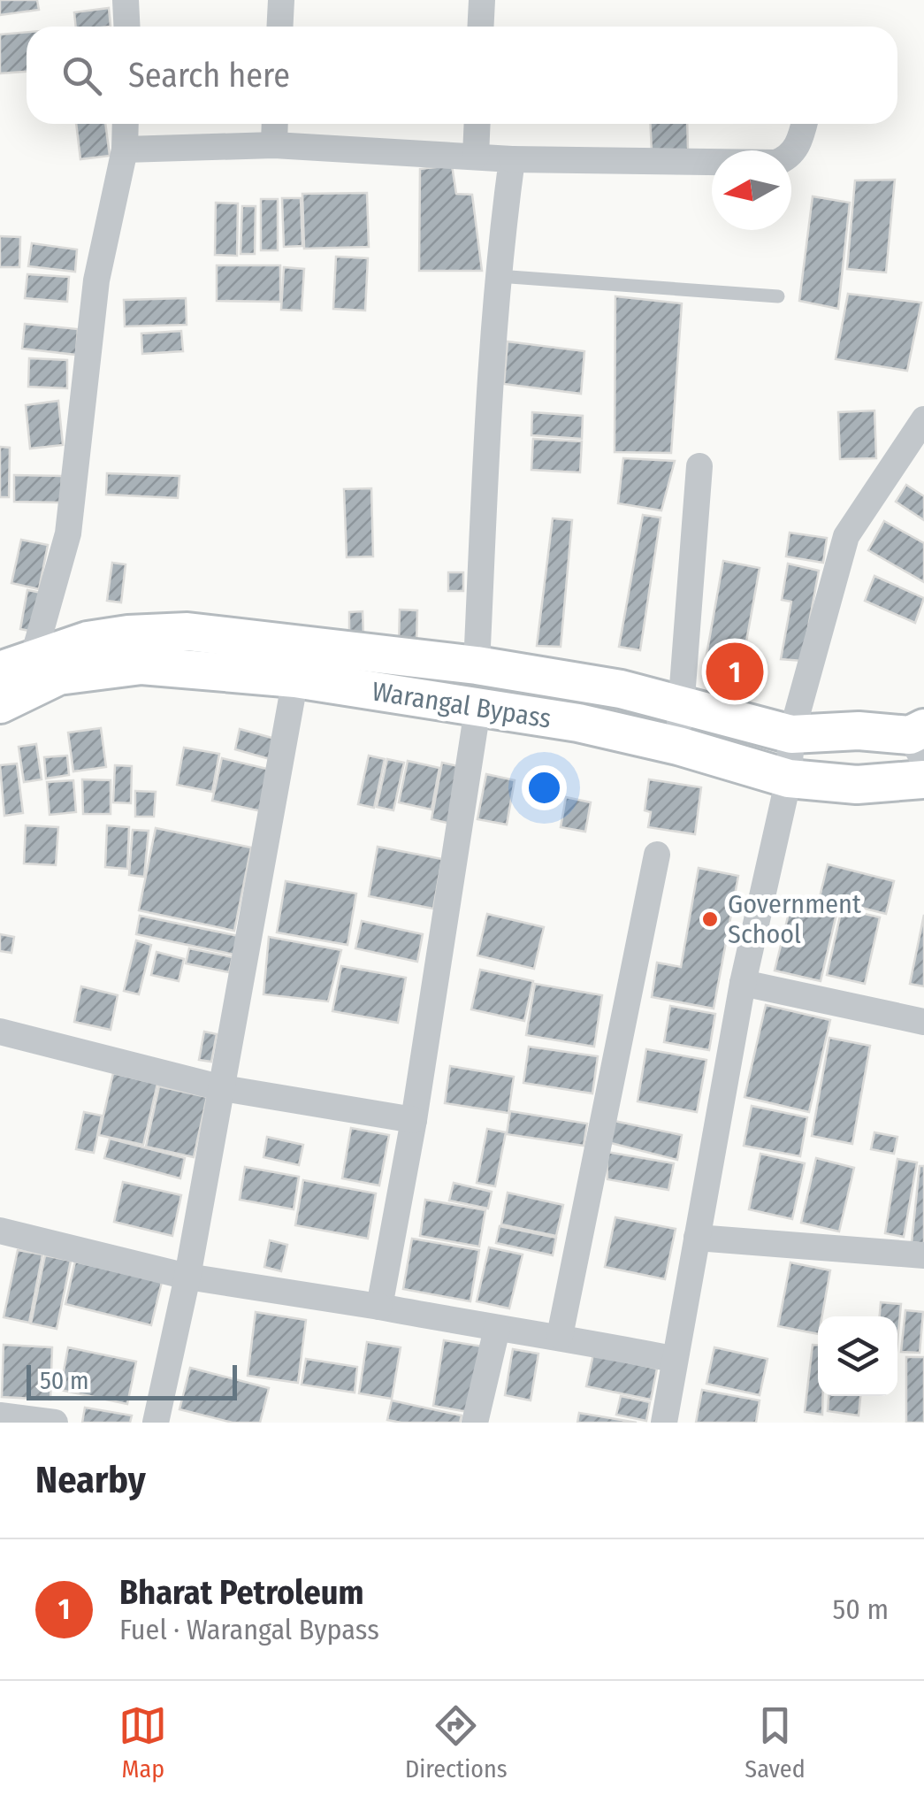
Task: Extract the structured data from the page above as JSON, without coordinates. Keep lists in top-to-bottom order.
{
  "streets": {
    "main road": ["Warangal Bypass"]
  },
  "places": ["Government School"],
  "scale_bar": "50 m",
  "north": "left",
  "page": {
    "search": "Search here",
    "pins": "1",
    "scale": "50 m",
    "heading": "Nearby",
    "list": [
      {
        "mark": "1",
        "name": "Bharat Petroleum",
        "note": "Fuel · Warangal Bypass",
        "value": "50 m"
      }
    ],
    "nav": ["Map", "Directions", "Saved"]
  }
}
